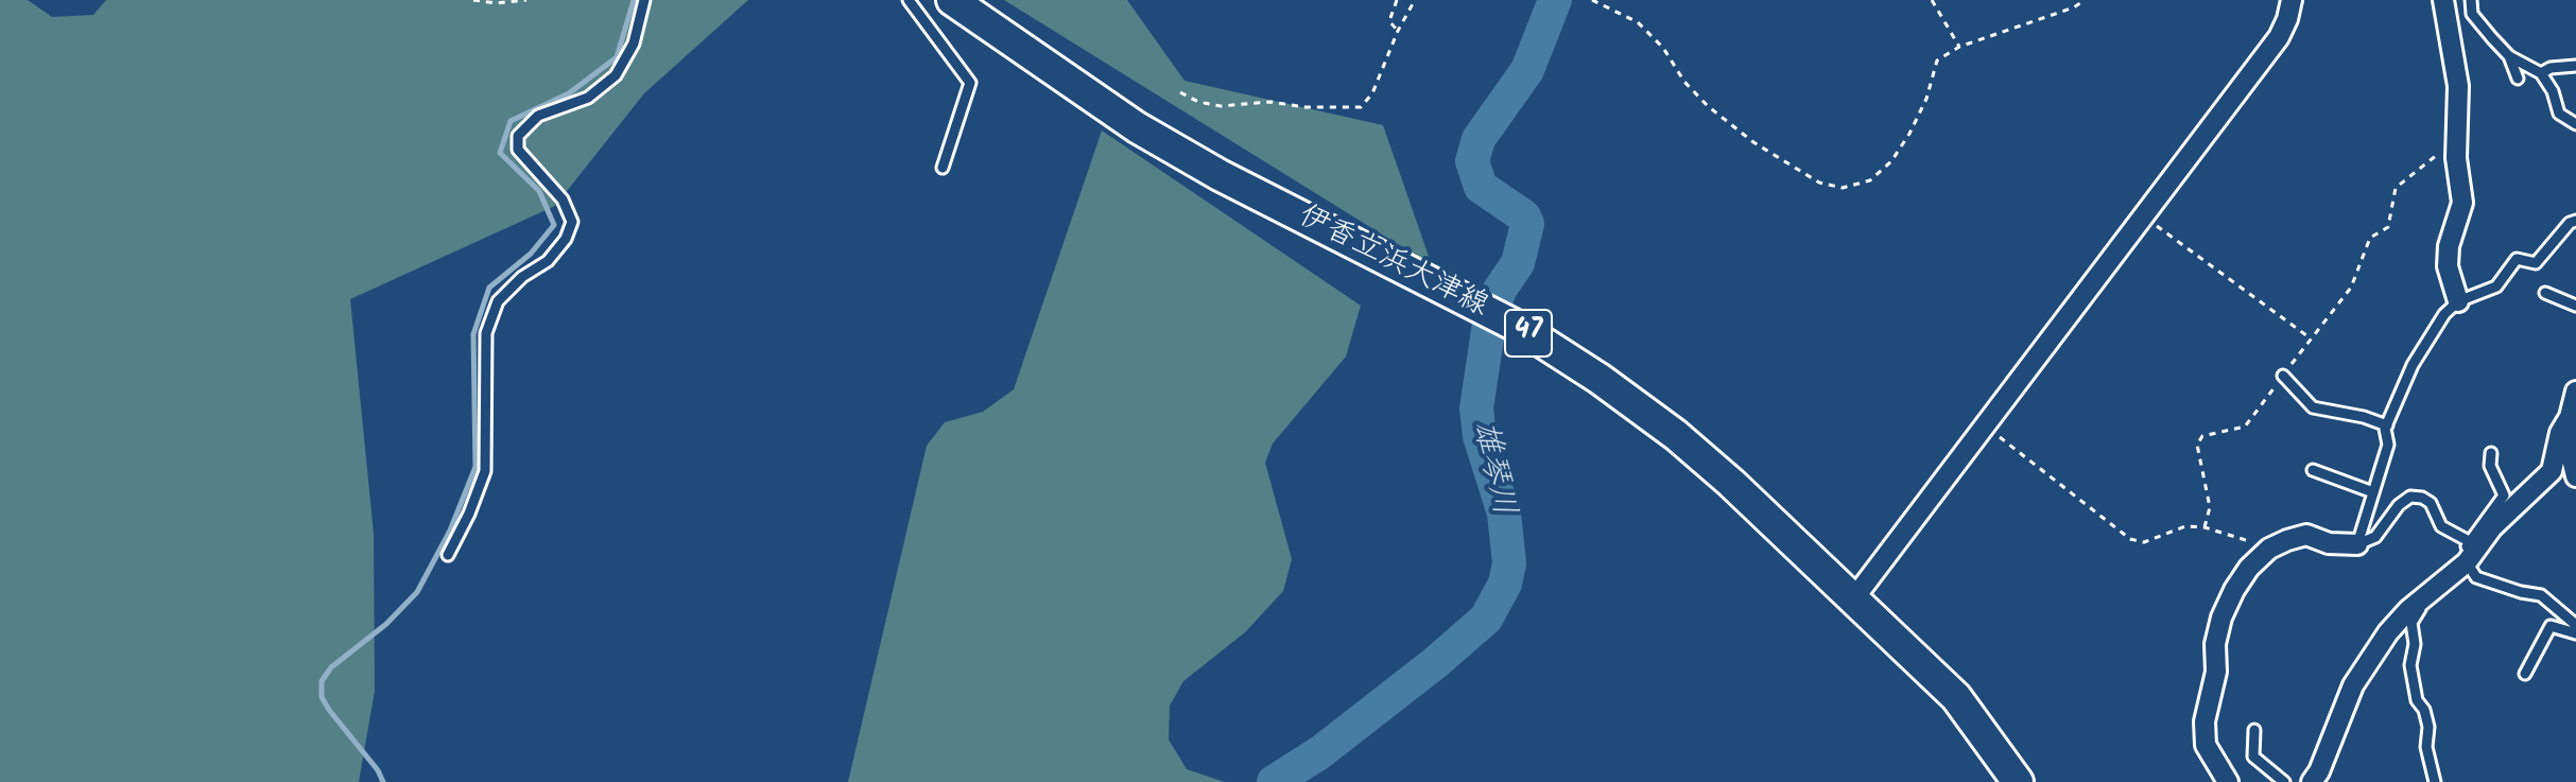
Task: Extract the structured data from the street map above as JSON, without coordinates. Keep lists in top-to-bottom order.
{
  "streets": {
    "main road": ["伊香立浜大津線", "47"]
  },
  "water": ["雄琴川"]
}
